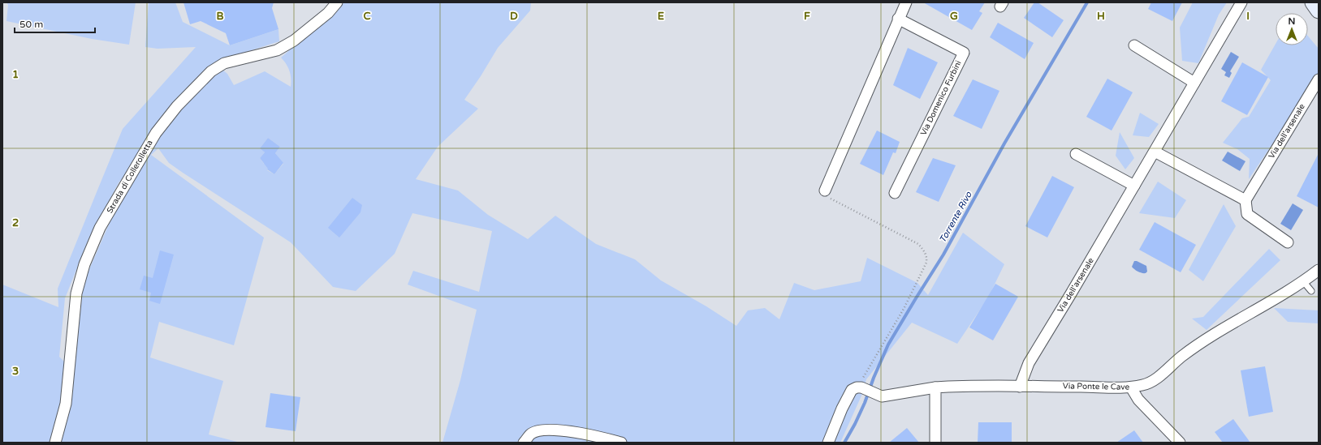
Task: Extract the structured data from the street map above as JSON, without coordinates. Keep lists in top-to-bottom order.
{
  "streets": {
    "street": [
      "Via Domenico Furbini",
      "Via dell'arsenale",
      "Strada di Collerolletta",
      "Via Ponte le Cave"
    ]
  },
  "crossings": [
    ["Via dell'arsenale", "Via Ponte le Cave"]
  ],
  "water": ["Torrente Rivo"],
  "scale_bar": "50 m",
  "north": "top",
  "grid": {
    "columns": [
      "B",
      "C",
      "D",
      "E",
      "F",
      "G",
      "H",
      "I"
    ],
    "rows": ["1", "2", "3"]
  }
}
